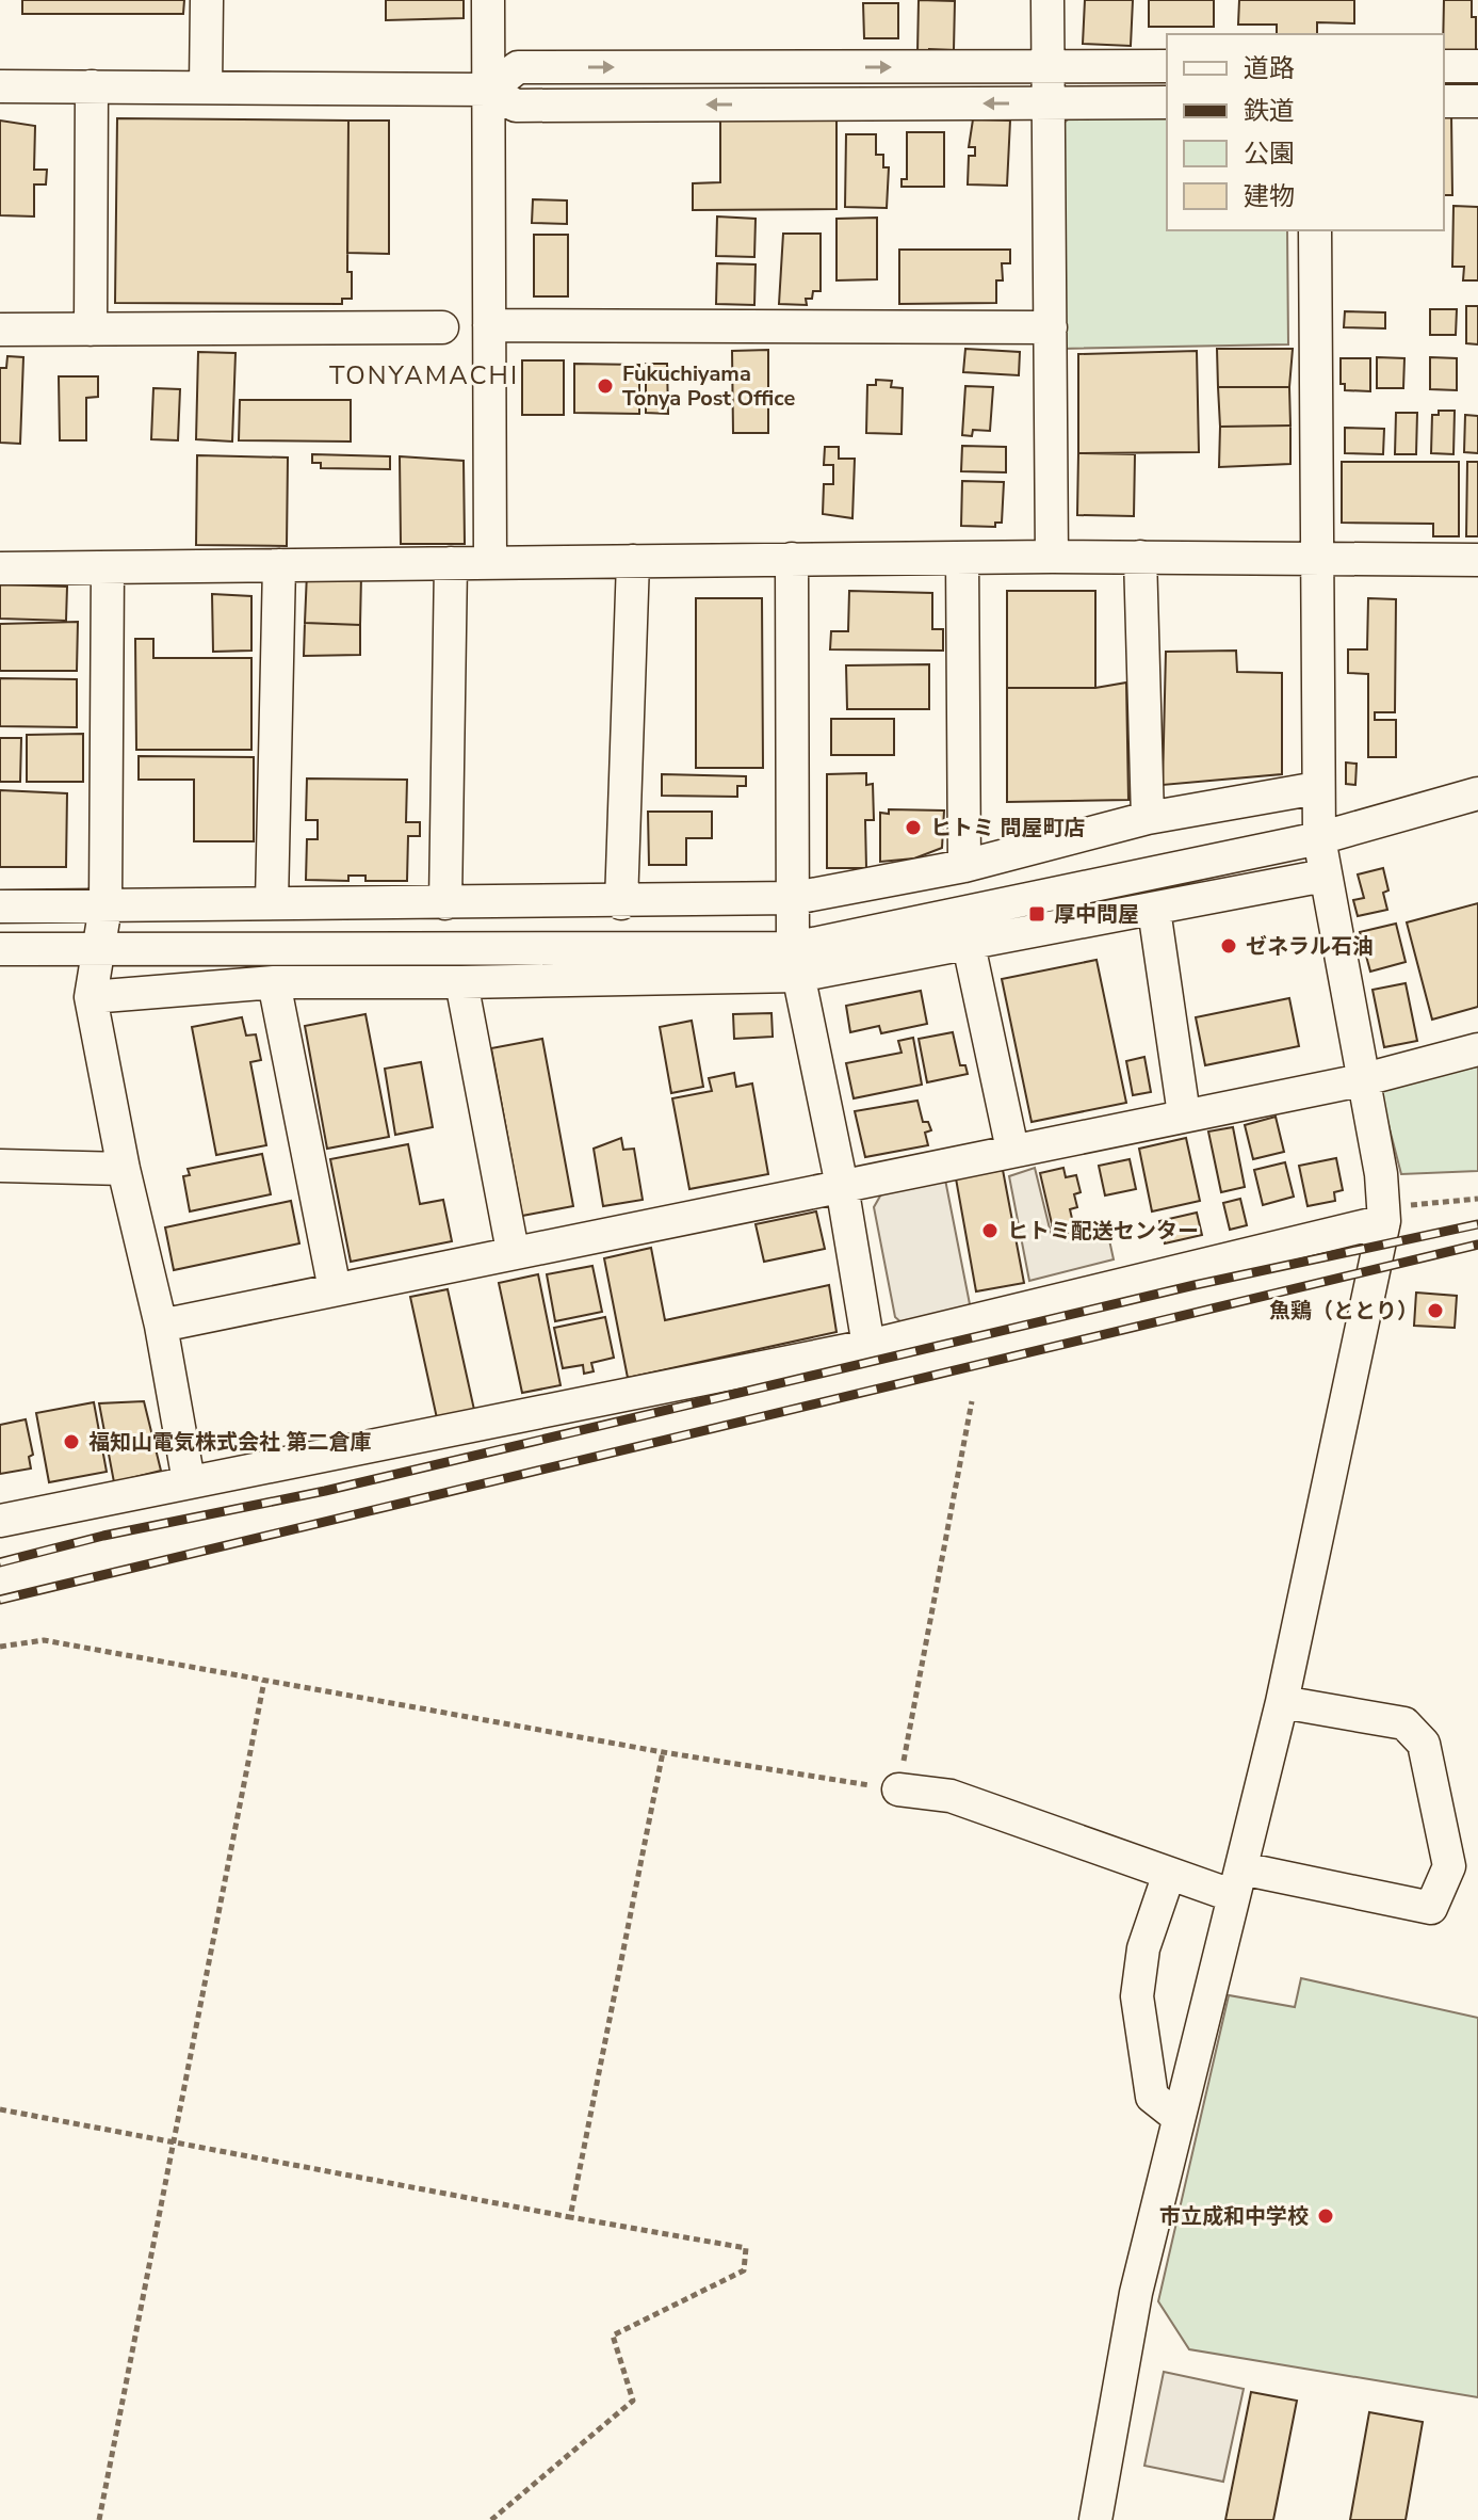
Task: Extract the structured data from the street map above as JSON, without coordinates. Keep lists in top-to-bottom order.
{
  "districts": ["TONYAMACHI"],
  "places": {
    "other": [
      "Fukuchiyama Tonya Post Office",
      "ヒトミ 問屋町店",
      "ゼネラル石油",
      "ヒトミ配送センター",
      "魚鶏（ととり）",
      "福知山電気株式会社 第二倉庫",
      "市立成和中学校"
    ],
    "transit": ["厚中問屋"]
  },
  "legend": [
    "道路",
    "鉄道",
    "公園",
    "建物"
  ]
}
